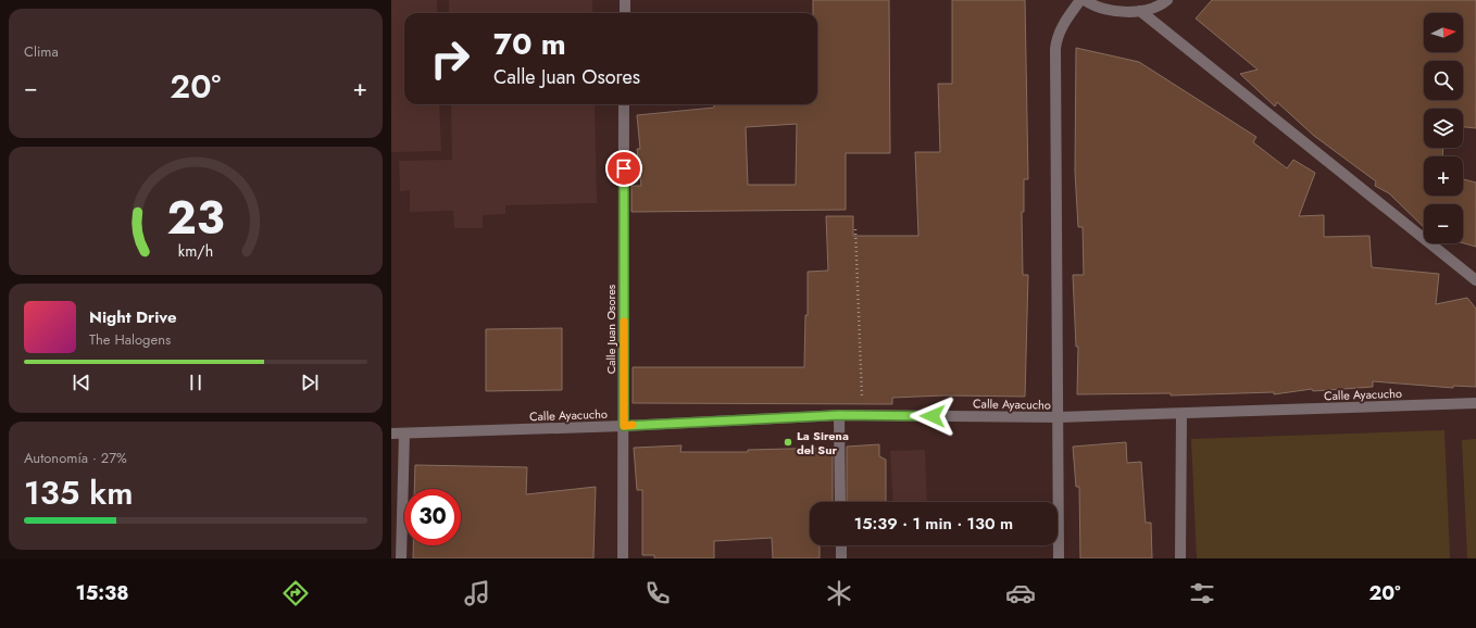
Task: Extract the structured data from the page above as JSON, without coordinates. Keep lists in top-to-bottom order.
{
  "streets": {
    "street": ["Calle Juan Osores", "Calle Ayacucho"]
  },
  "crossings": [
    ["Calle Juan Osores", "Calle Ayacucho"]
  ],
  "places": ["La Sirena del Sur"],
  "north": "right",
  "page": {
    "tile": [
      "Clima",
      ["Autonomía · 27%", "135 km"]
    ],
    "map_buttons": ["+", "−"],
    "turn": ["70 m", "Calle Juan Osores"],
    "heat": ["−", "20°", "+"],
    "song": ["Night Drive", "The Halogens"],
    "limit": "30",
    "trip": "15:39 · 1 min · 130 m",
    "tabs": ["15:38", "20°"],
    "gauge": ["23", "km/h"]
  }
}
